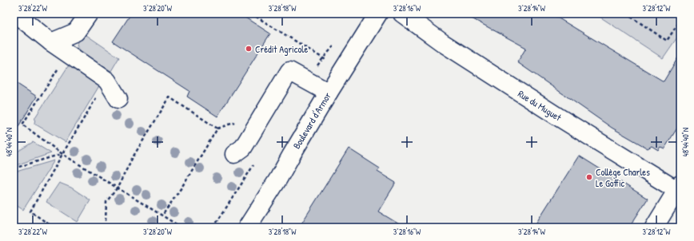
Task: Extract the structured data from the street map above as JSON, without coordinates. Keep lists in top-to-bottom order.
{
  "streets": {
    "street": ["Rue du Muguet", "Boulevard d'Armor"]
  },
  "places": ["Crédit Agricole", "Collège Charles Le Goffic"],
  "coordinates": [
    "3°28'22\"W",
    "3°28'20\"W",
    "3°28'18\"W",
    "3°28'16\"W",
    "3°28'14\"W",
    "3°28'12\"W",
    "48°44'40\"N"
  ]
}
